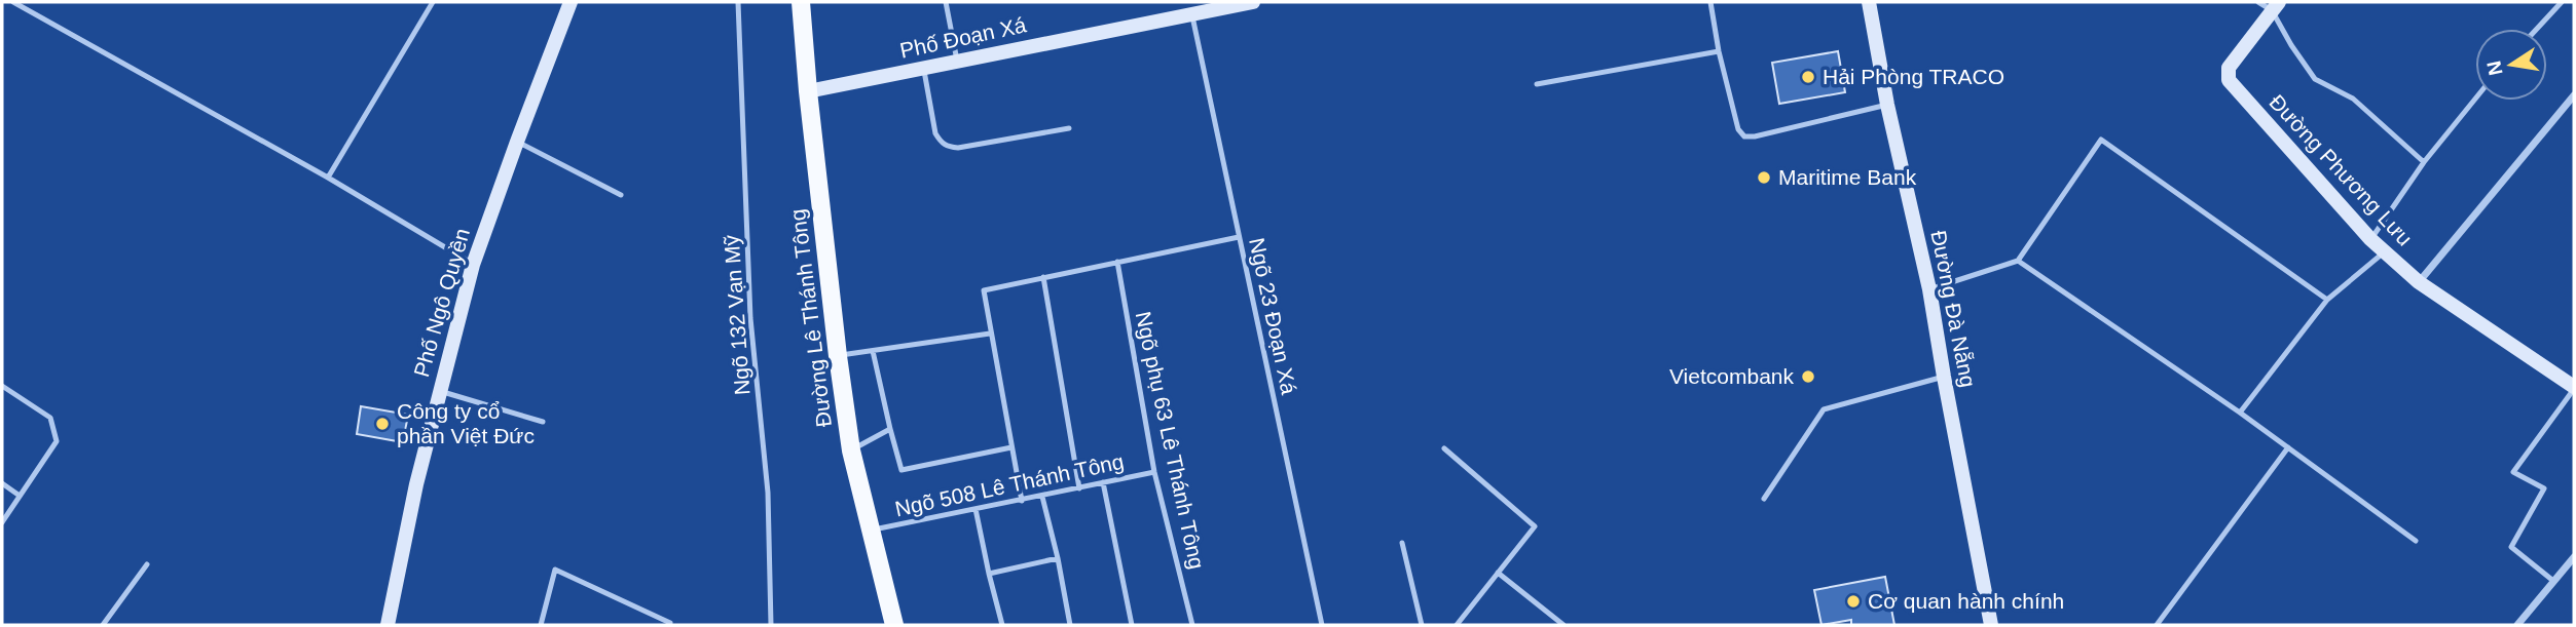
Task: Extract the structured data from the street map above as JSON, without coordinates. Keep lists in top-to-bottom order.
{
  "streets": {
    "main road": ["Đường Lê Thánh Tông"],
    "street": [
      "Phố Đoạn Xá",
      "Đường Phương Lưu",
      "Phố Ngô Quyền",
      "Đường Đà Nẵng"
    ],
    "lane": [
      "Ngõ 132 Vạn Mỹ",
      "Ngõ 23 Đoạn Xá",
      "Ngõ phụ 63 Lê Thánh Tông",
      "Ngõ 508 Lê Thánh Tông"
    ]
  },
  "crossings": [
    ["Phố Đoạn Xá", "Ngõ 23 Đoạn Xá"],
    ["Phố Đoạn Xá", "Đường Lê Thánh Tông"],
    ["Đường Lê Thánh Tông", "Ngõ 508 Lê Thánh Tông"],
    ["Ngõ phụ 63 Lê Thánh Tông", "Ngõ 508 Lê Thánh Tông"]
  ],
  "places": [
    "Hải Phòng TRACO",
    "Maritime Bank",
    "Vietcombank",
    "Công ty cổ phần Việt Đức",
    "Cơ quan hành chính"
  ],
  "north": "left"
}
